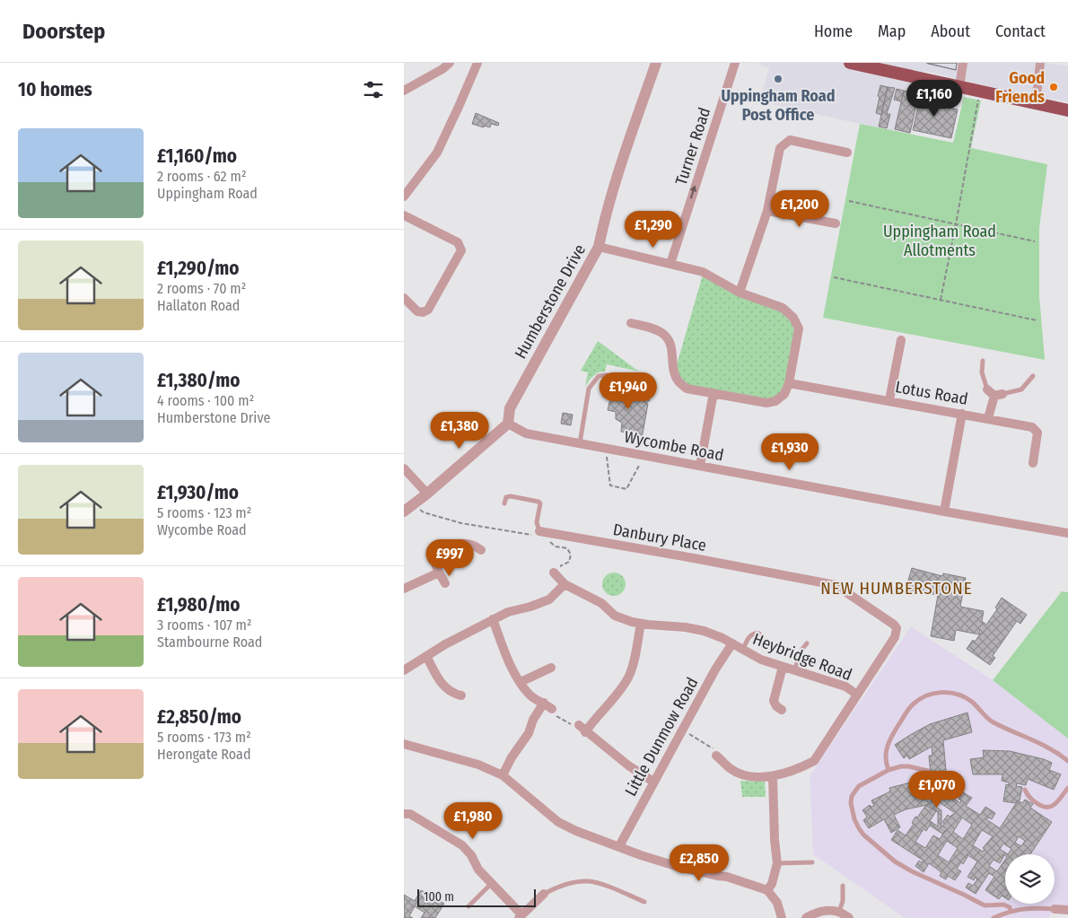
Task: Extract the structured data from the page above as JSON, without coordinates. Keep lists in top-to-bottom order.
{
  "streets": {
    "street": [
      "Turner Road",
      "Humberstone Drive",
      "Lotus Road",
      "Wycombe Road",
      "Danbury Place",
      "Heybridge Road",
      "Little Dunmow Road"
    ]
  },
  "crossings": [
    ["Humberstone Drive", "Wycombe Road"],
    ["Danbury Place", "Heybridge Road"],
    ["Heybridge Road", "Little Dunmow Road"]
  ],
  "districts": ["NEW HUMBERSTONE"],
  "parks": ["Uppingham Road Allotments"],
  "places": ["Uppingham Road Post Office", "Good Friends"],
  "scale_bar": "100 m",
  "page": {
    "header": "Doorstep",
    "nav": [
      "Home",
      "Map",
      "About",
      "Contact"
    ],
    "heading": "10 homes",
    "price": [
      "£1,160",
      "£1,200",
      "£1,290",
      "£1,940",
      "£1,380",
      "£1,930",
      "£997",
      "£1,070",
      "£1,980",
      "£2,850"
    ],
    "list": [
      {
        "name": "£1,160/mo",
        "note": "2 rooms · 62 m² · Uppingham Road"
      },
      {
        "name": "£1,290/mo",
        "note": "2 rooms · 70 m² · Hallaton Road"
      },
      {
        "name": "£1,380/mo",
        "note": "4 rooms · 100 m² · Humberstone Drive"
      },
      {
        "name": "£1,930/mo",
        "note": "5 rooms · 123 m² · Wycombe Road"
      },
      {
        "name": "£1,980/mo",
        "note": "3 rooms · 107 m² · Stambourne Road"
      },
      {
        "name": "£2,850/mo",
        "note": "5 rooms · 173 m² · Herongate Road"
      }
    ],
    "scale": "100 m"
  }
}
